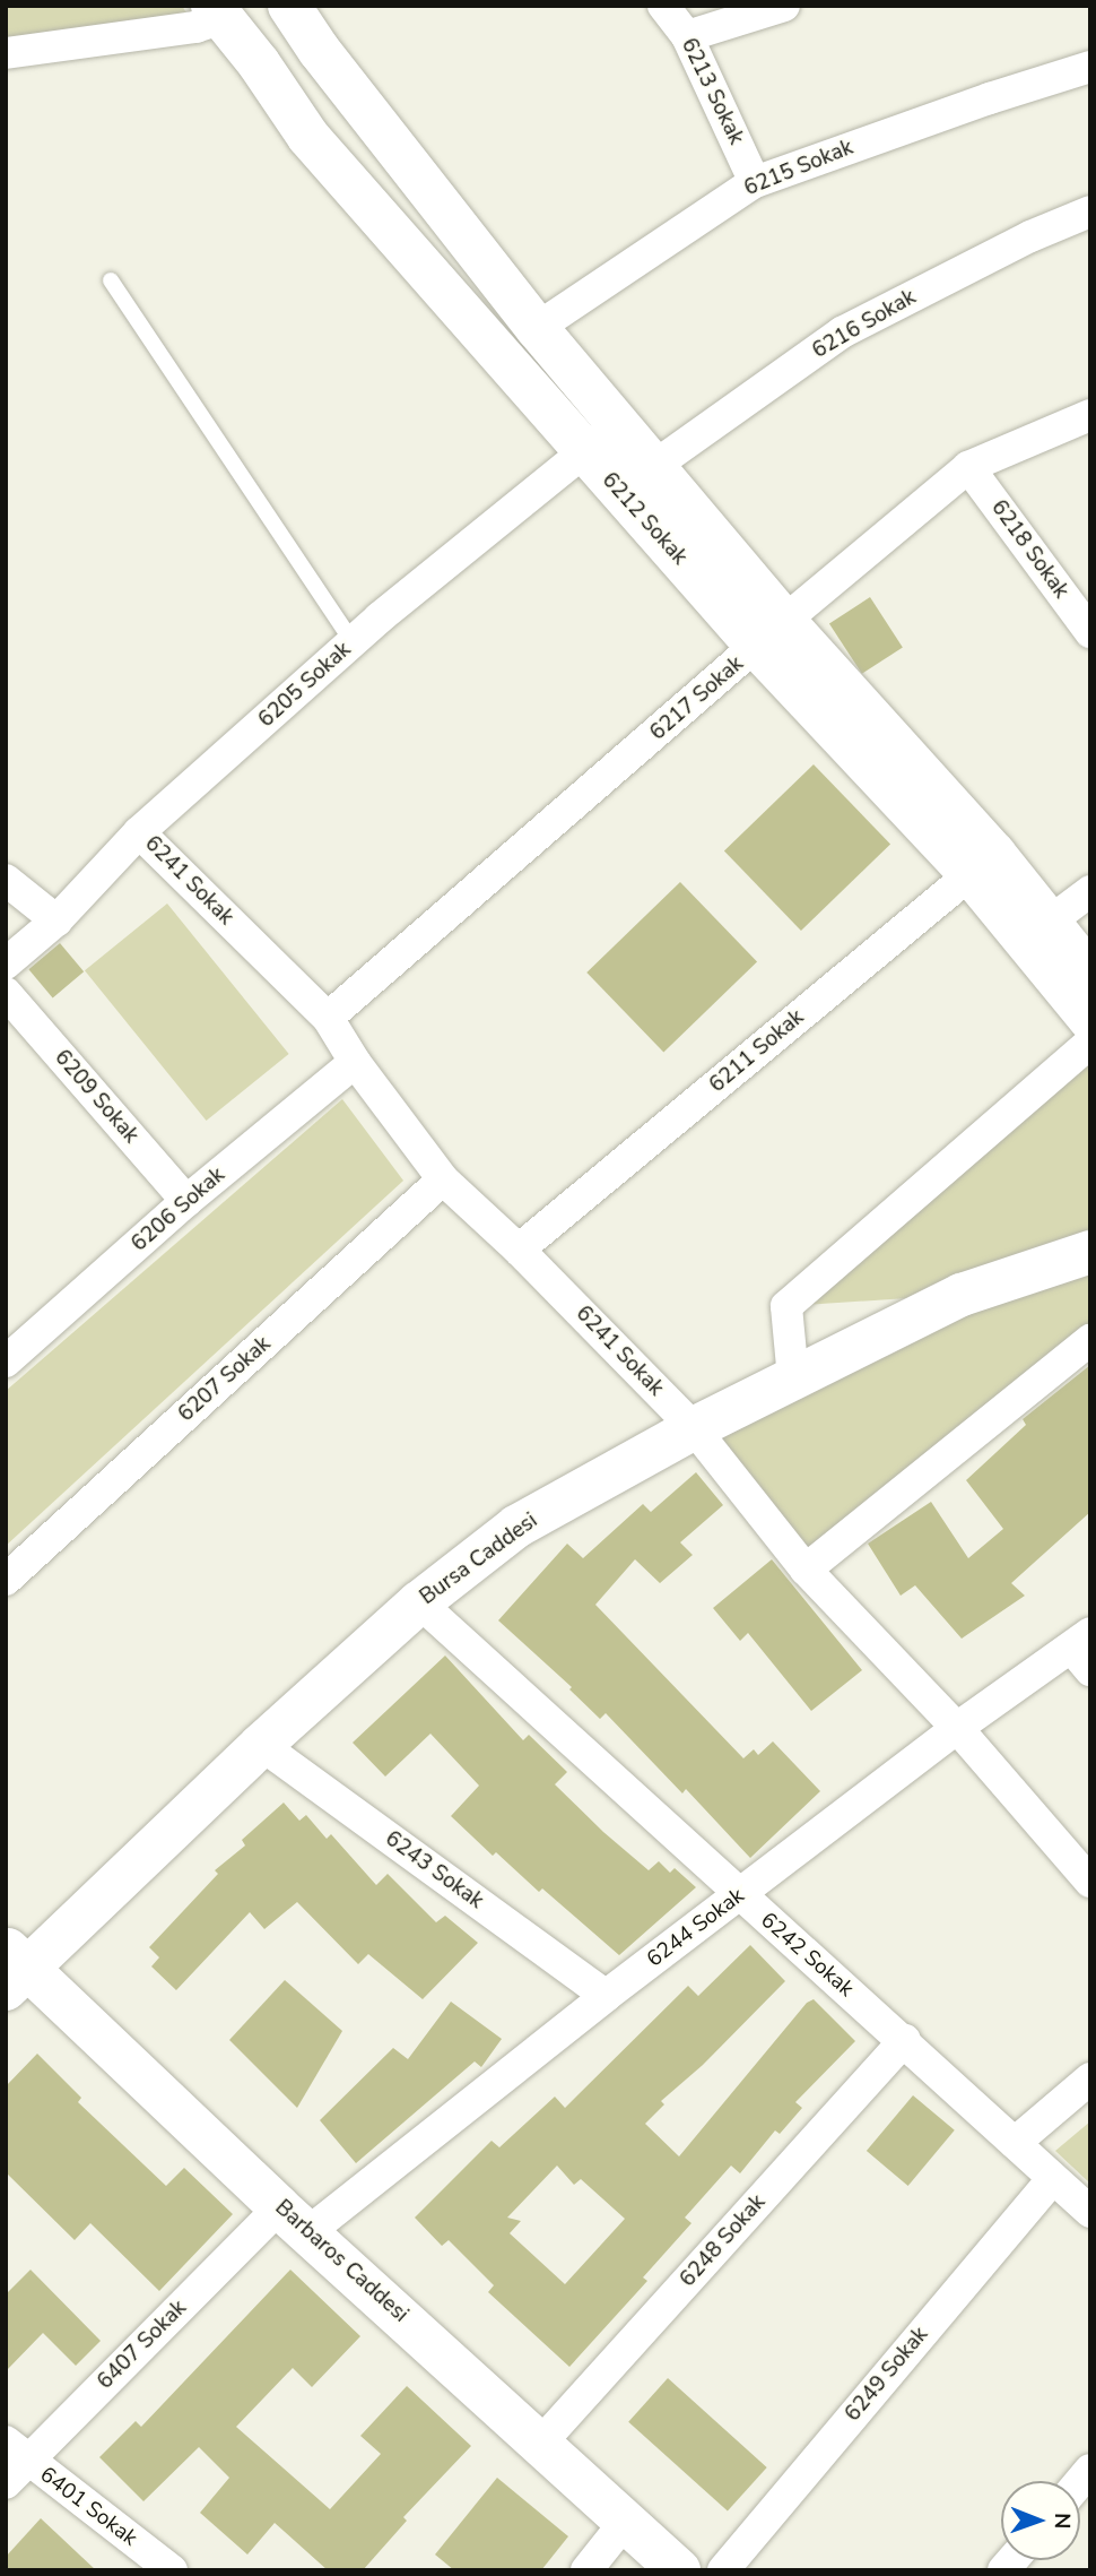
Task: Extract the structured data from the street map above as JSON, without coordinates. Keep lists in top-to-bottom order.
{
  "streets": {
    "street": [
      "6213 Sokak",
      "6215 Sokak",
      "6216 Sokak",
      "6212 Sokak",
      "6218 Sokak",
      "6205 Sokak",
      "6217 Sokak",
      "6241 Sokak",
      "6211 Sokak",
      "6209 Sokak",
      "6206 Sokak",
      "6207 Sokak",
      "Bursa Caddesi",
      "6243 Sokak",
      "6244 Sokak",
      "6242 Sokak",
      "6248 Sokak",
      "Barbaros Caddesi",
      "6407 Sokak",
      "6249 Sokak",
      "6401 Sokak"
    ]
  },
  "crossings": [
    ["6213 Sokak", "6215 Sokak"],
    ["6215 Sokak", "6212 Sokak"],
    ["6216 Sokak", "6212 Sokak"],
    ["6212 Sokak", "6205 Sokak"],
    ["6212 Sokak", "6217 Sokak"],
    ["6212 Sokak", "6211 Sokak"],
    ["6218 Sokak", "6217 Sokak"],
    ["6205 Sokak", "6241 Sokak"],
    ["6217 Sokak", "6241 Sokak"],
    ["6241 Sokak", "6211 Sokak"],
    ["6241 Sokak", "6206 Sokak"],
    ["6241 Sokak", "6207 Sokak"],
    ["6241 Sokak", "Bursa Caddesi"],
    ["6241 Sokak", "6244 Sokak"],
    ["6209 Sokak", "6206 Sokak"],
    ["Bursa Caddesi", "6243 Sokak"],
    ["Bursa Caddesi", "6242 Sokak"],
    ["Bursa Caddesi", "Barbaros Caddesi"],
    ["6243 Sokak", "6244 Sokak"],
    ["6244 Sokak", "6242 Sokak"],
    ["6244 Sokak", "Barbaros Caddesi"],
    ["6244 Sokak", "6407 Sokak"],
    ["6242 Sokak", "6248 Sokak"],
    ["6242 Sokak", "6249 Sokak"],
    ["6248 Sokak", "Barbaros Caddesi"],
    ["Barbaros Caddesi", "6407 Sokak"],
    ["6407 Sokak", "6401 Sokak"]
  ],
  "north": "right"
}
